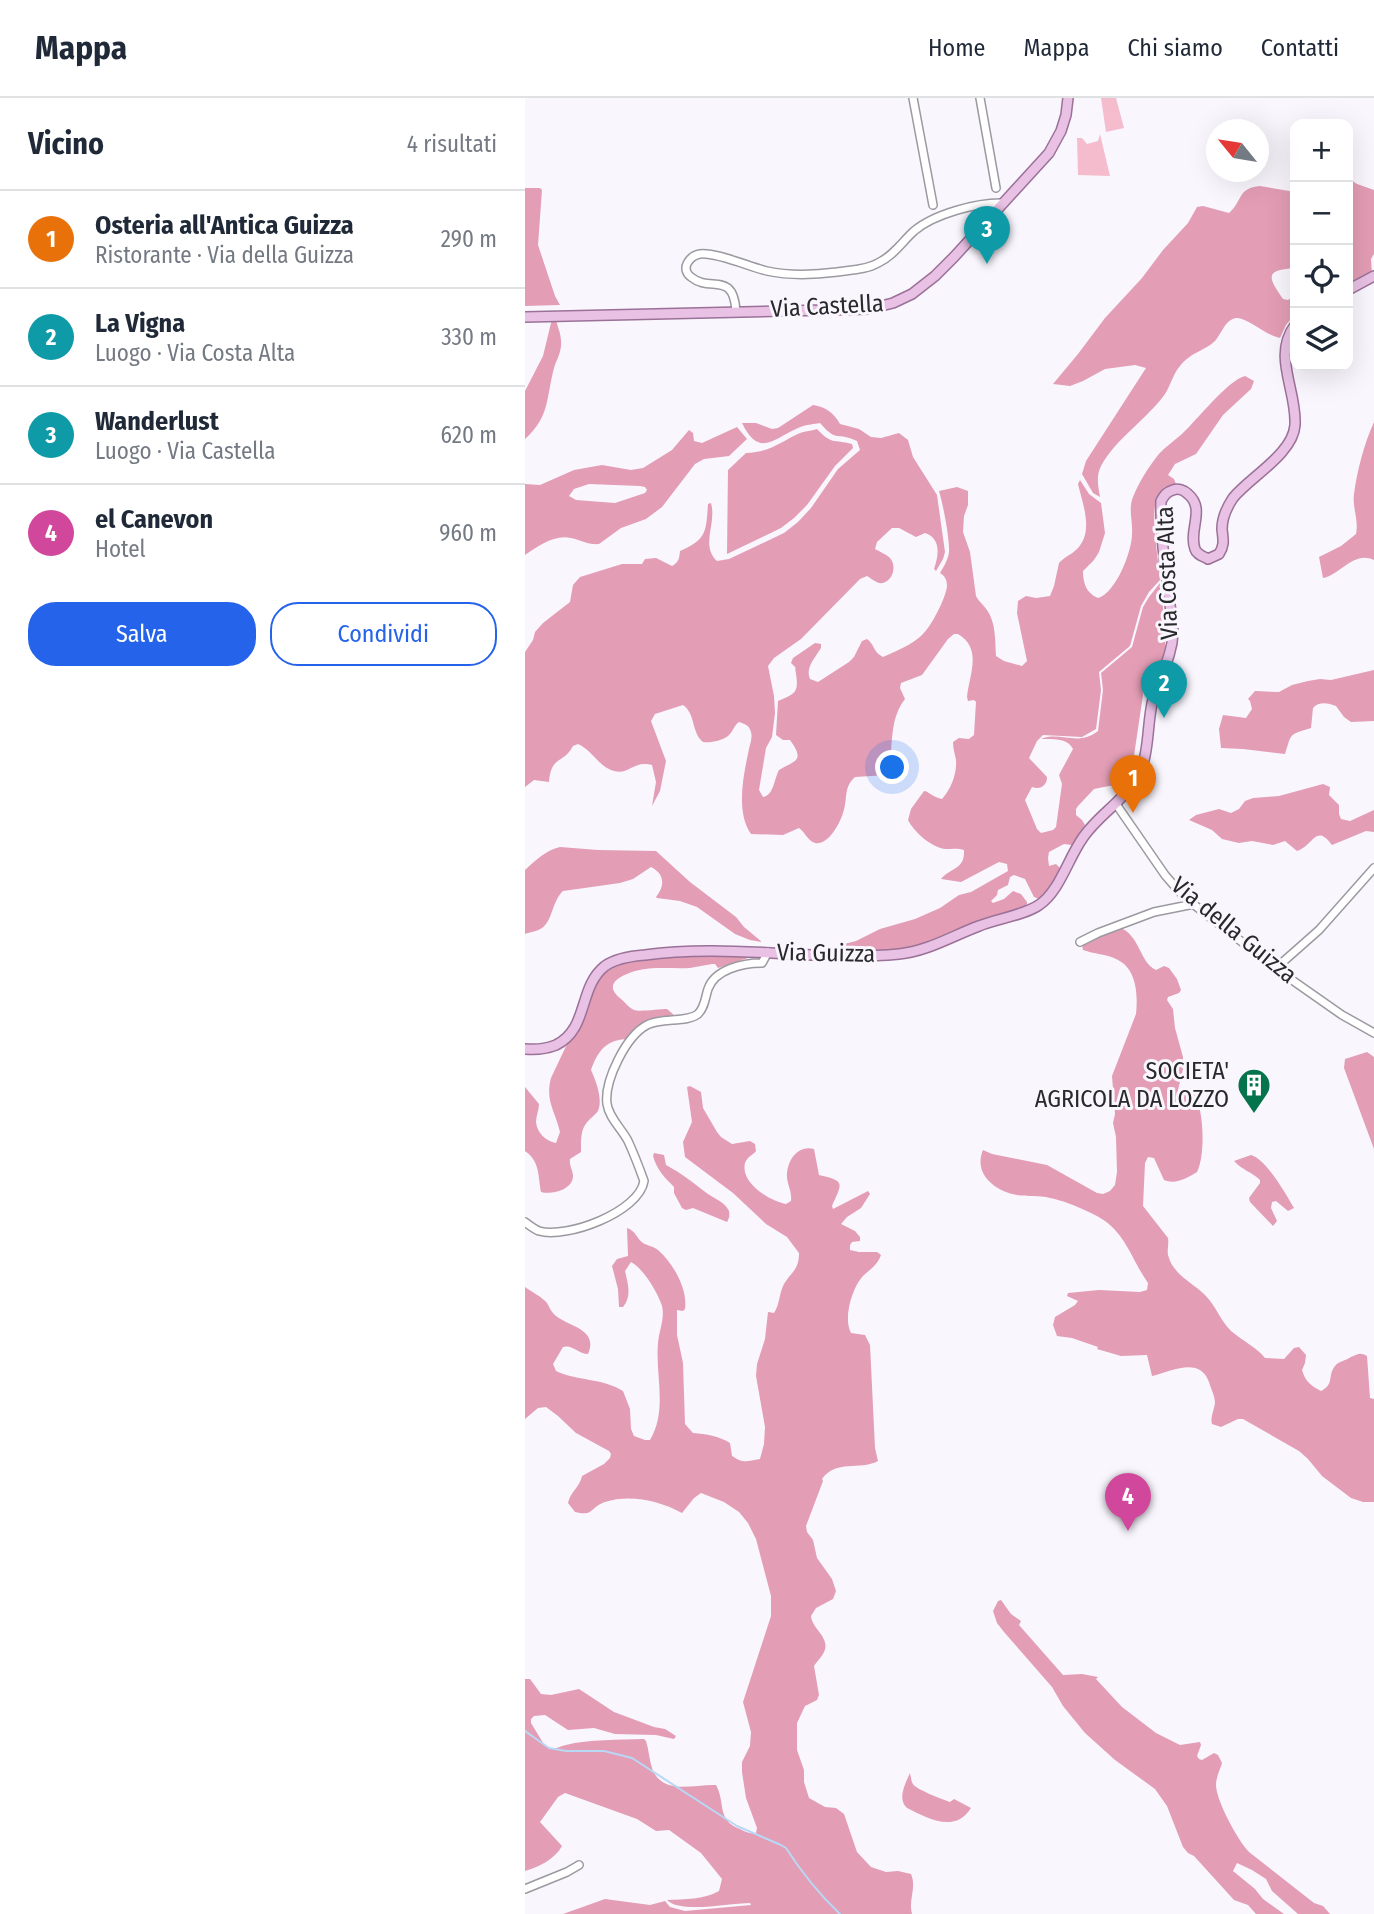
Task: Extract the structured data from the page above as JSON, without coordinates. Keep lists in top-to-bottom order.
{
  "streets": {
    "main road": ["Via Castella", "Via Costa Alta", "Via Guizza"],
    "street": ["Via della Guizza"]
  },
  "crossings": [
    ["Via Costa Alta", "Via della Guizza"],
    ["Via Costa Alta", "Via Guizza"],
    ["Via della Guizza", "Via Guizza"]
  ],
  "places": {
    "building": ["SOCIETA' AGRICOLA DA LOZZO"]
  },
  "north": "top left",
  "page": {
    "header": "Mappa",
    "nav": [
      "Home",
      "Mappa",
      "Chi siamo",
      "Contatti"
    ],
    "heading": ["Vicino", "4 risultati"],
    "map_buttons": ["+", "−"],
    "list": [
      {
        "mark": "1",
        "name": "Osteria all'Antica Guizza",
        "note": "Ristorante · Via della Guizza",
        "value": "290 m"
      },
      {
        "mark": "2",
        "name": "La Vigna",
        "note": "Luogo · Via Costa Alta",
        "value": "330 m"
      },
      {
        "mark": "3",
        "name": "Wanderlust",
        "note": "Luogo · Via Castella",
        "value": "620 m"
      },
      {
        "mark": "4",
        "name": "el Canevon",
        "note": "Hotel",
        "value": "960 m"
      }
    ],
    "pins": [
      "3",
      "2",
      "1",
      "4"
    ],
    "buttons": ["Salva", "Condividi"]
  }
}
